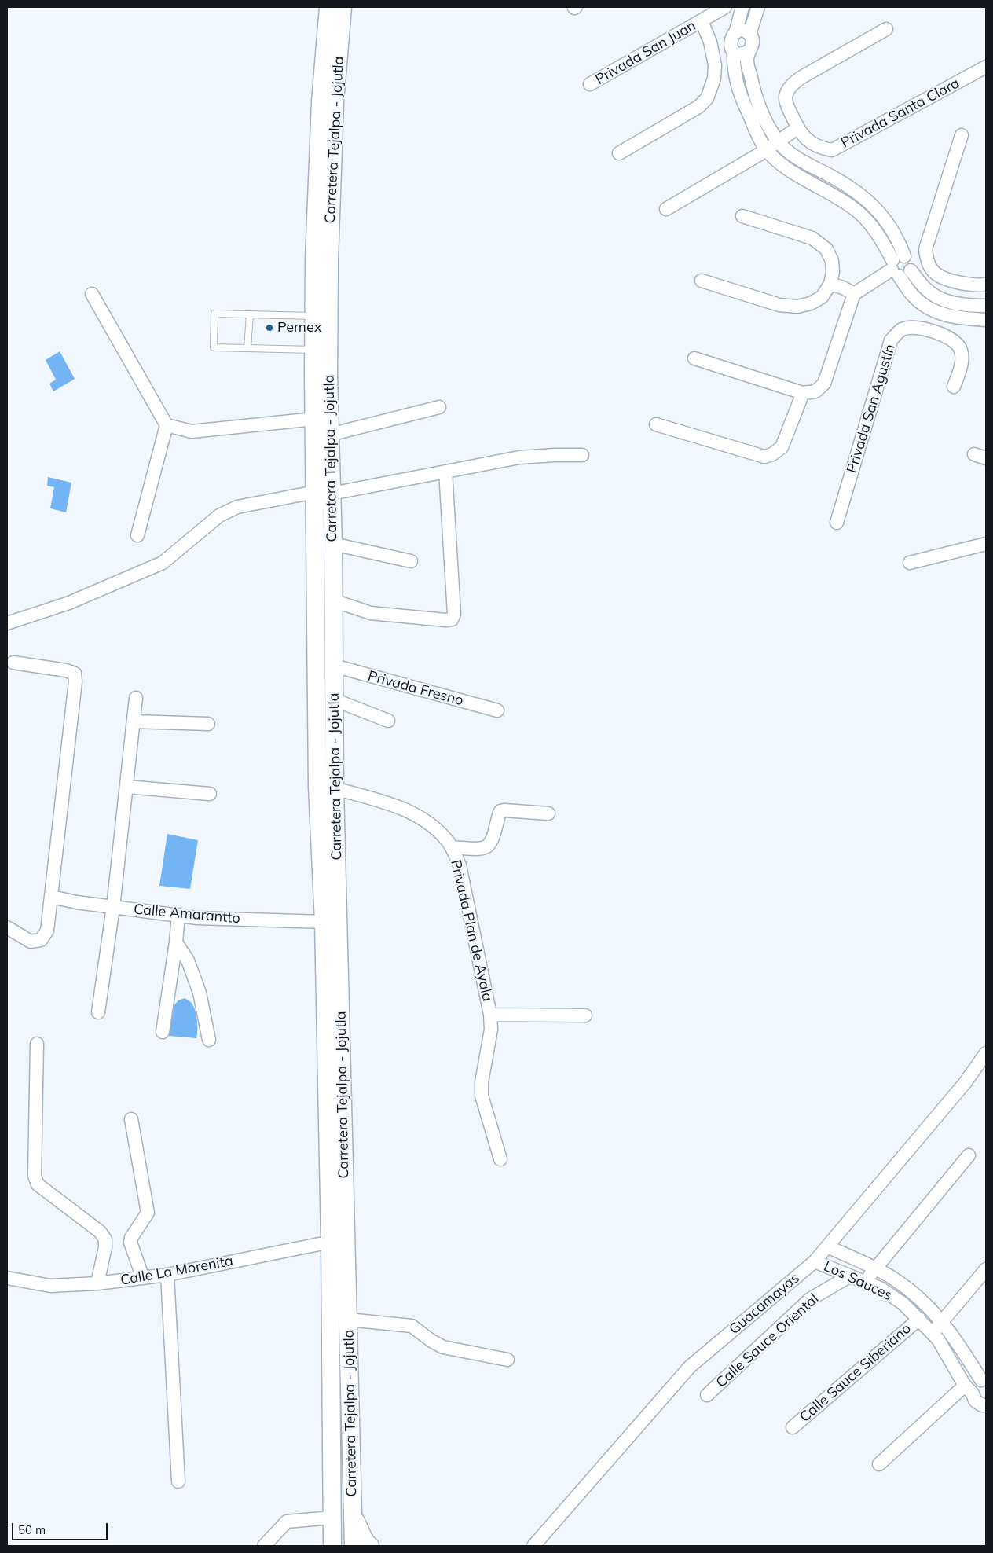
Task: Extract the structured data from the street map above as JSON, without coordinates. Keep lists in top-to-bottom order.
{
  "streets": {
    "main road": ["Carretera Tejalpa - Jojutla"],
    "street": [
      "Privada San Juan",
      "Privada Santa Clara",
      "Privada San Agustín",
      "Privada Fresno",
      "Calle Amarantto",
      "Privada Plan de Ayala",
      "Calle La Morenita",
      "Los Sauces",
      "Guacamayas",
      "Calle Sauce Oriental",
      "Calle Sauce Siberiano"
    ]
  },
  "crossings": [
    ["Carretera Tejalpa - Jojutla", "Privada Fresno"],
    ["Carretera Tejalpa - Jojutla", "Calle Amarantto"],
    ["Carretera Tejalpa - Jojutla", "Privada Plan de Ayala"],
    ["Carretera Tejalpa - Jojutla", "Calle La Morenita"],
    ["Los Sauces", "Guacamayas"],
    ["Los Sauces", "Calle Sauce Oriental"],
    ["Los Sauces", "Calle Sauce Siberiano"]
  ],
  "places": ["Pemex"],
  "scale_bar": "50 m"
}
